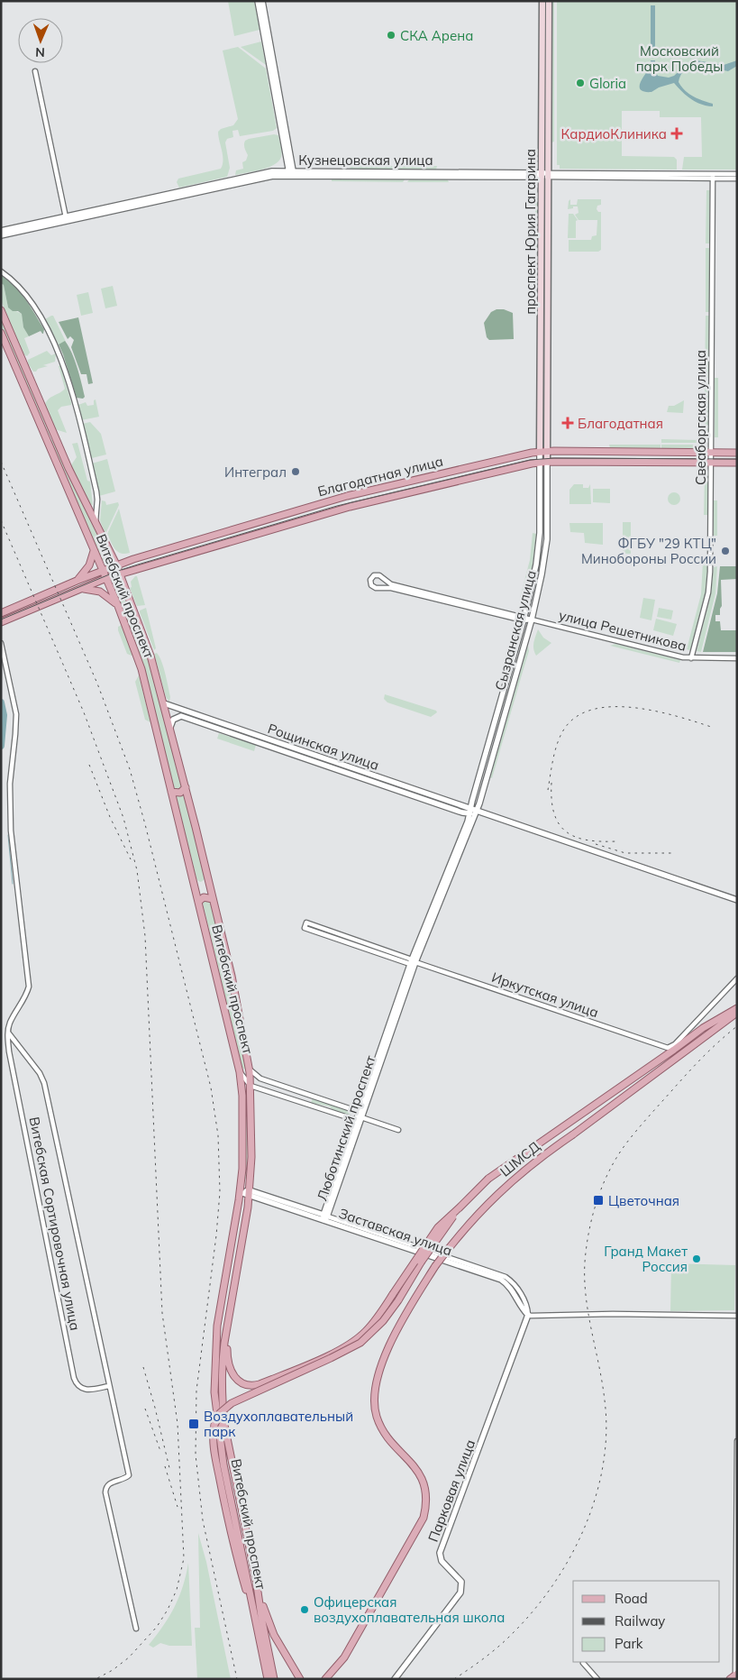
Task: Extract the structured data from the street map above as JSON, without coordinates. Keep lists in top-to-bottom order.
{
  "streets": {
    "main road": [
      "проспект Юрия Гагарина",
      "Благодатная улица",
      "Витебский проспект",
      "Сызранская улица",
      "ШМСД"
    ],
    "street": [
      "Кузнецовская улица",
      "Свеаборгская улица",
      "улица Решетникова",
      "Рощинская улица",
      "Иркутская улица",
      "Люботинский проспект",
      "Витебская Сортировочная улица",
      "Заставская улица",
      "Парковая улица"
    ]
  },
  "crossings": [
    ["Кузнецовская улица", "проспект Юрия Гагарина"],
    ["Кузнецовская улица", "Свеаборгская улица"],
    ["проспект Юрия Гагарина", "Благодатная улица"],
    ["проспект Юрия Гагарина", "Сызранская улица"],
    ["Свеаборгская улица", "Благодатная улица"],
    ["Свеаборгская улица", "улица Решетникова"],
    ["Благодатная улица", "Витебский проспект"],
    ["Благодатная улица", "Сызранская улица"],
    ["Витебский проспект", "Рощинская улица"],
    ["Витебский проспект", "ШМСД"],
    ["Витебский проспект", "Заставская улица"],
    ["Сызранская улица", "улица Решетникова"],
    ["Сызранская улица", "Рощинская улица"],
    ["Сызранская улица", "Люботинский проспект"],
    ["Рощинская улица", "Люботинский проспект"],
    ["Иркутская улица", "Люботинский проспект"],
    ["Люботинский проспект", "Заставская улица"],
    ["Заставская улица", "Парковая улица"]
  ],
  "parks": ["Московский парк Победы"],
  "places": {
    "other": [
      "СКА Арена",
      "Gloria",
      "Интеграл",
      "ФГБУ \"29 КТЦ\" Минобороны России",
      "Гранд Макет Россия",
      "Офицерская воздухоплавательная школа"
    ],
    "health": ["КардиоКлиника", "Благодатная"],
    "transit": ["Цветочная", "Воздухоплавательный парк"]
  },
  "legend": ["Road", "Railway", "Park"],
  "north": "bottom"
}
